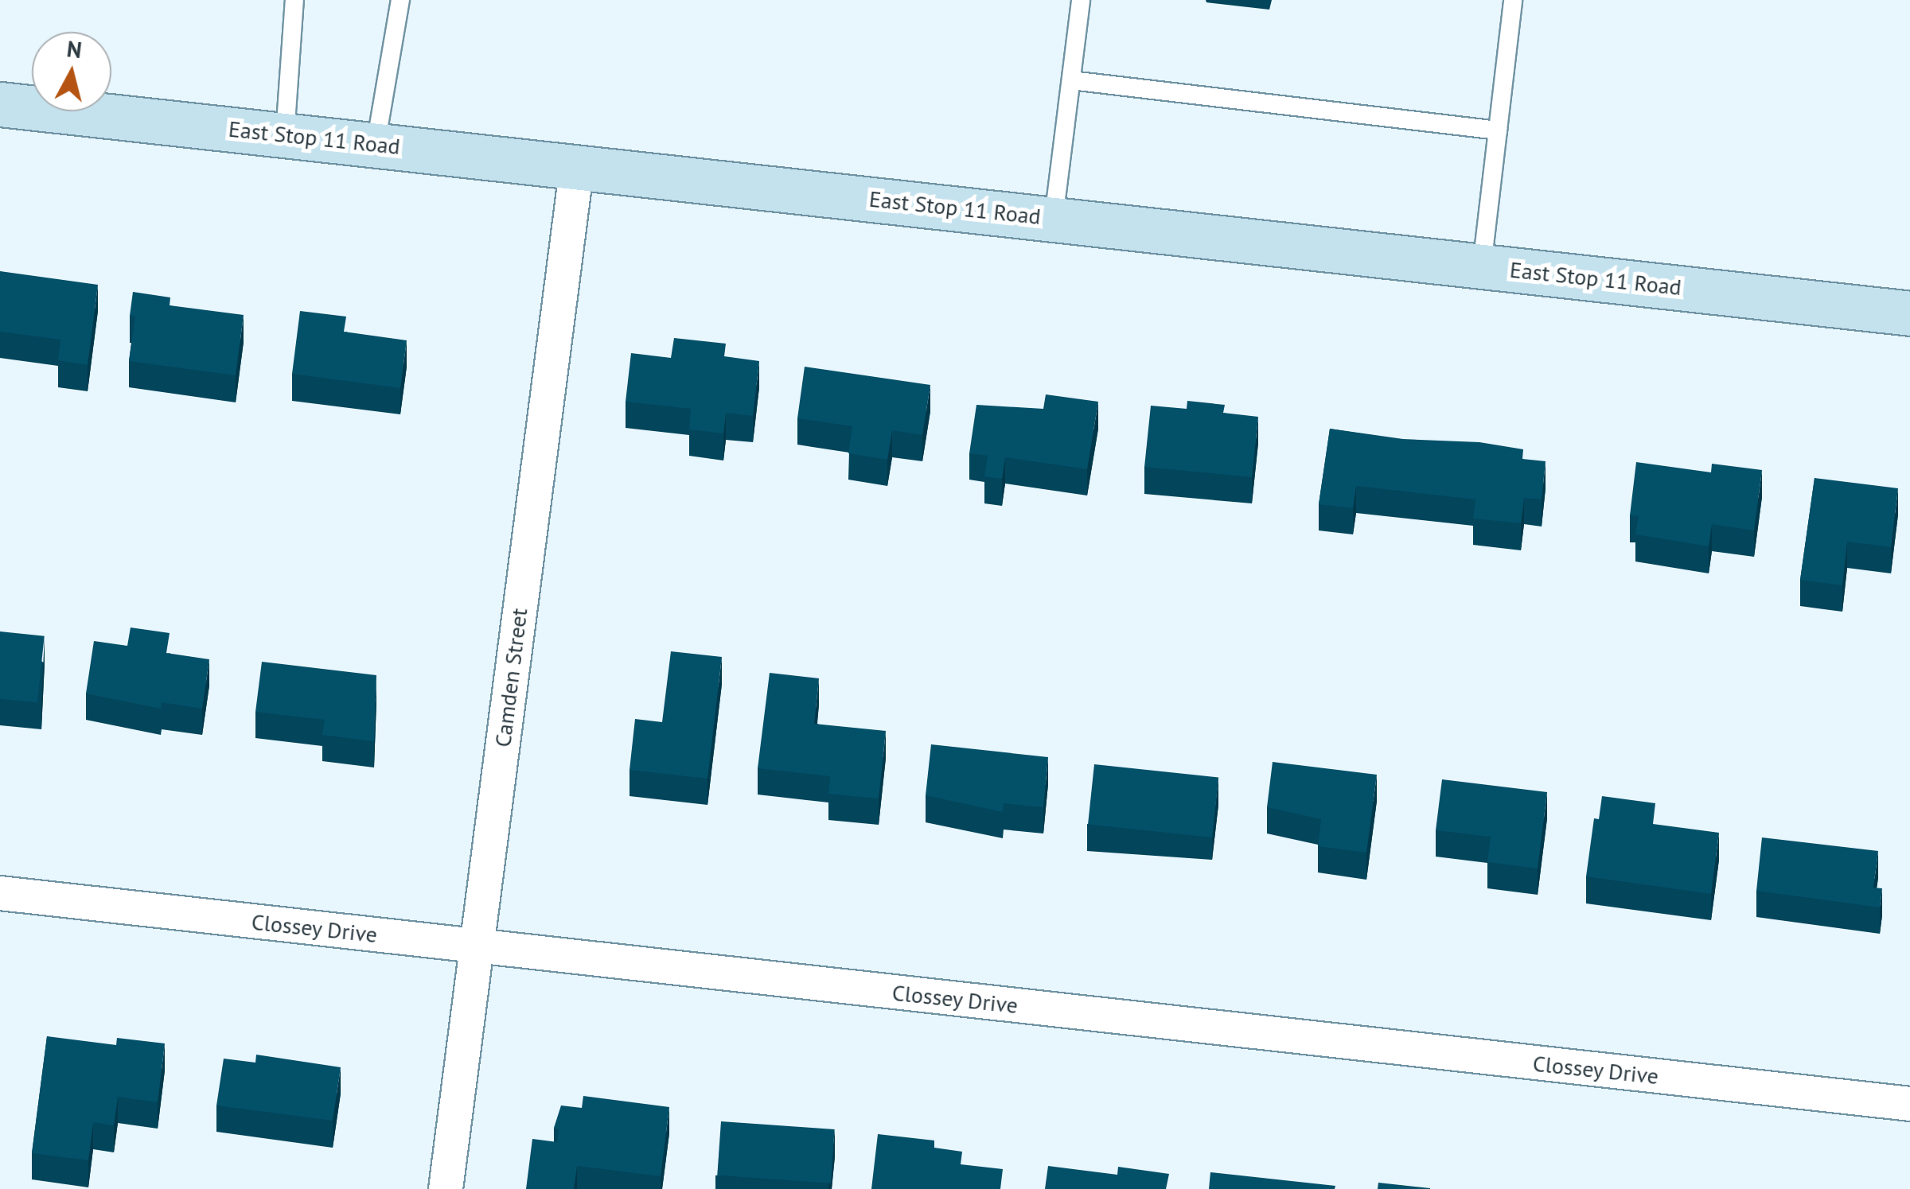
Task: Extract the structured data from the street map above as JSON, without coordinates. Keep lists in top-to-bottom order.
{
  "streets": {
    "main road": ["East Stop 11 Road"],
    "street": ["Camden Street", "Clossey Drive"]
  },
  "crossings": [
    ["East Stop 11 Road", "Camden Street"],
    ["Camden Street", "Clossey Drive"]
  ],
  "north": "top"
}
